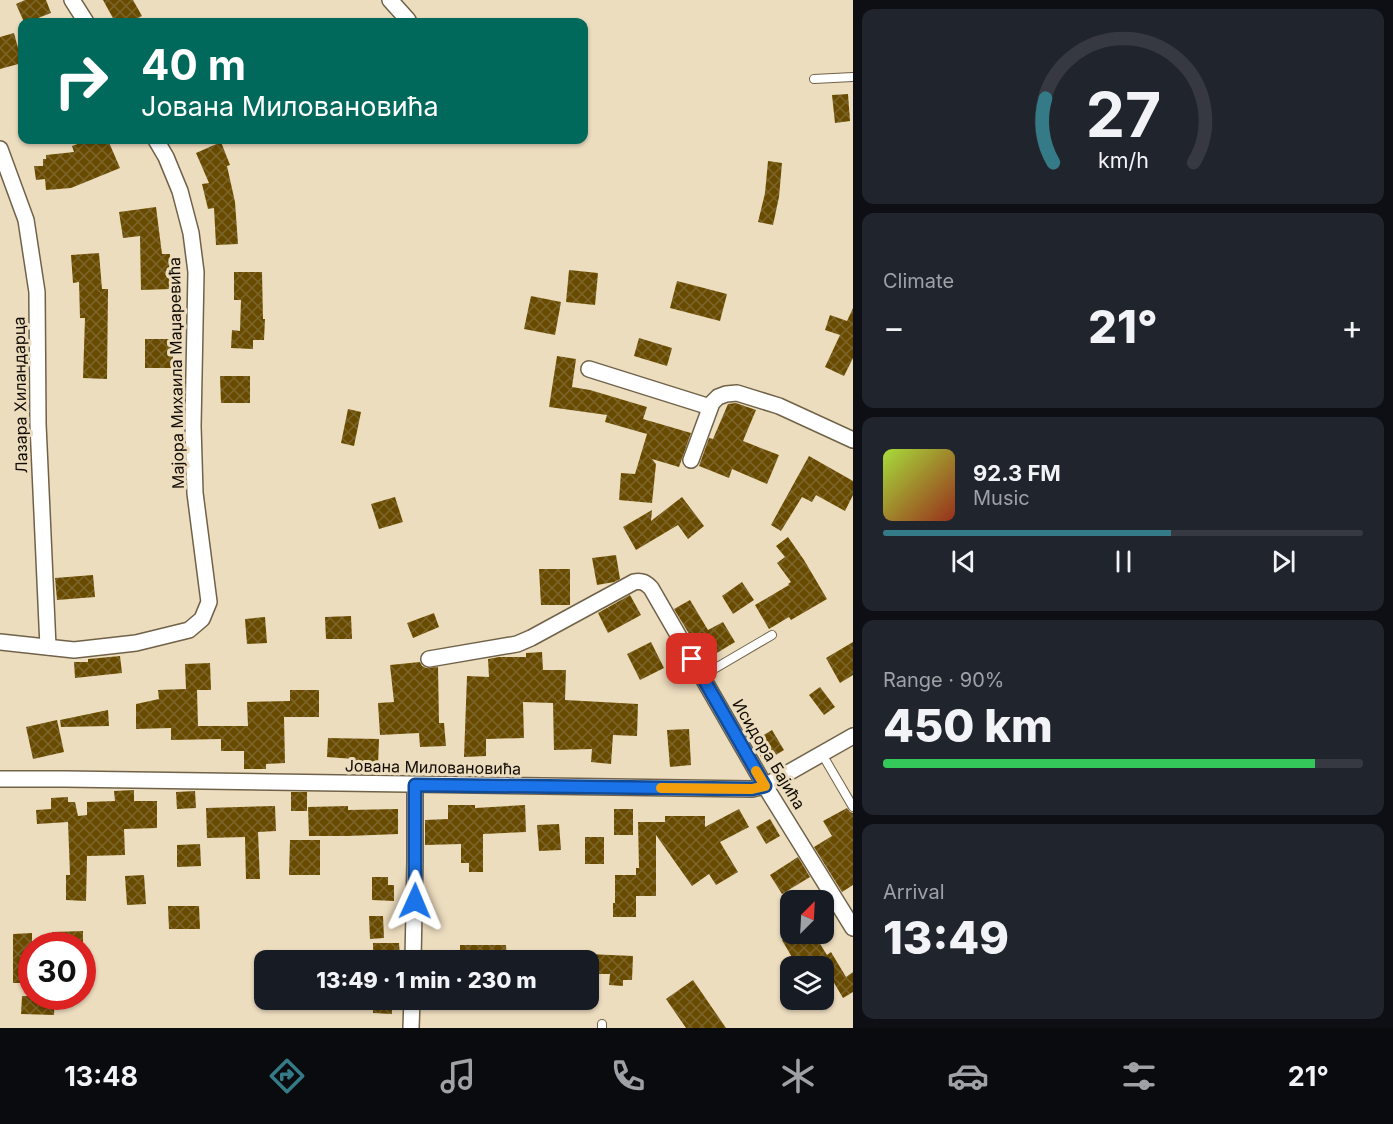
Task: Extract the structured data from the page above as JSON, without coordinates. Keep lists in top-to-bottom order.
{
  "streets": {
    "street": [
      "Мајора Михаила Маџаревића",
      "Лазара Хиландарца",
      "Исидора Бајића",
      "Јована Миловановића"
    ]
  },
  "crossings": [
    ["Мајора Михаила Маџаревића", "Лазара Хиландарца"],
    ["Исидора Бајића", "Јована Миловановића"]
  ],
  "north": "top right",
  "page": {
    "turn": ["40 m", "Јована Миловановића"],
    "tile": [
      "Climate",
      ["Range · 90%", "450 km"],
      ["Arrival", "13:49"]
    ],
    "heat": ["−", "21°", "+"],
    "song": ["92.3 FM", "Music"],
    "limit": "30",
    "trip": "13:49 · 1 min · 230 m",
    "tabs": ["13:48", "21°"],
    "gauge": ["27", "km/h"]
  }
}
